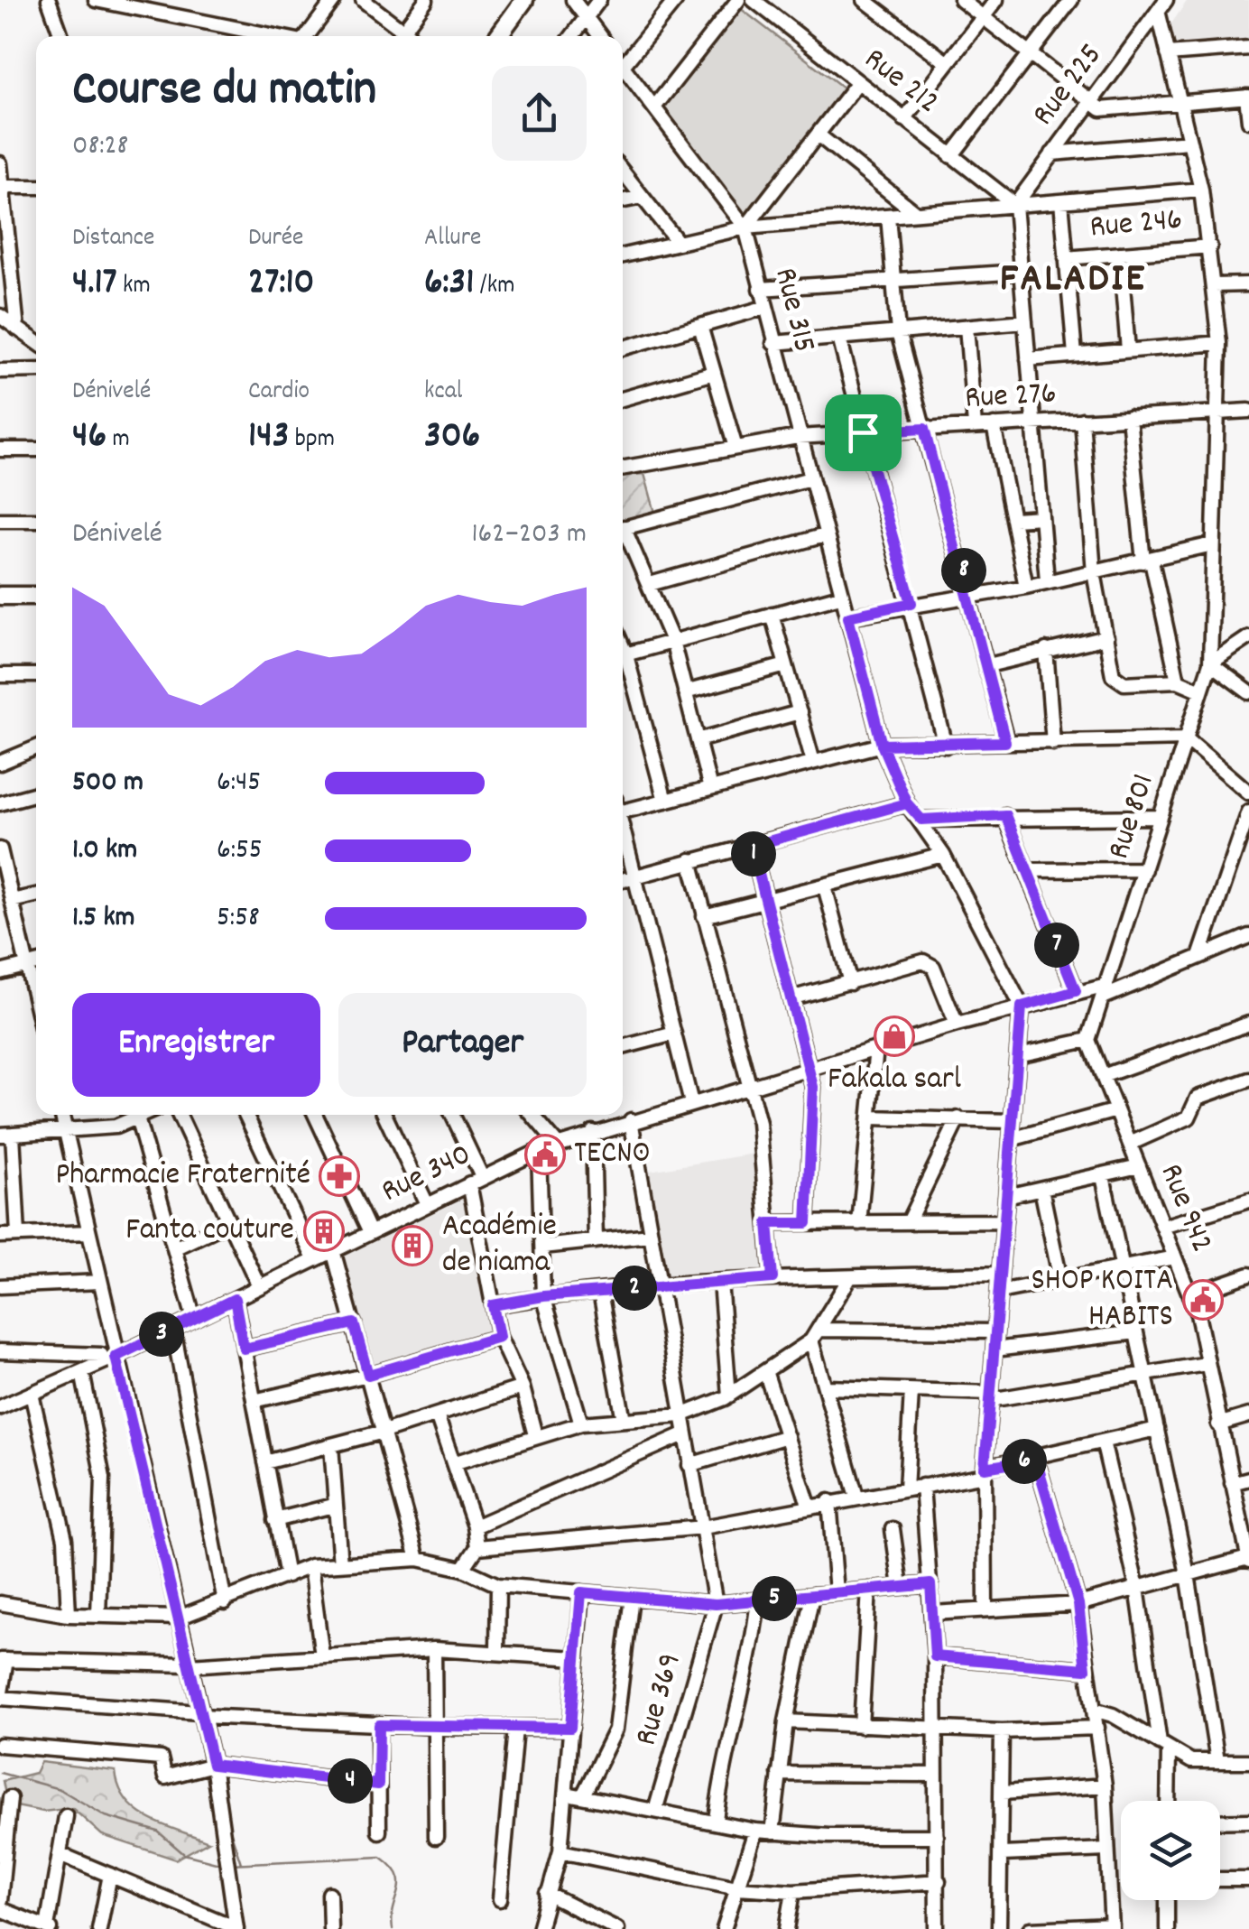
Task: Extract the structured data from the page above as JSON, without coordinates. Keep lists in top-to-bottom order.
{
  "streets": {
    "street": [
      "Rue 212",
      "Rue 225",
      "Rue 246",
      "Rue 315",
      "Rue 276",
      "Rue 801",
      "Rue 340",
      "Rue 942",
      "Rue 369"
    ]
  },
  "crossings": [
    ["Rue 212", "Rue 225"],
    ["Rue 225", "Rue 801"],
    ["Rue 246", "Rue 801"],
    ["Rue 315", "Rue 276"],
    ["Rue 315", "Rue 340"],
    ["Rue 276", "Rue 801"],
    ["Rue 801", "Rue 340"],
    ["Rue 801", "Rue 942"]
  ],
  "districts": ["FALADIE"],
  "places": {
    "shop": ["Fakala sarl"],
    "public building": ["TECNO", "SHOP KOITA HABITS"],
    "pharmacy": ["Pharmacie Fraternité"],
    "building": ["Fanta couture", "Académie de niama"]
  },
  "page": {
    "heading": ["Course du matin", "08:28"],
    "stats": [
      ["Distance", "4.17 km"],
      ["Durée", "27:10"],
      ["Allure", "6:31 /km"],
      ["Dénivelé", "46 m"],
      ["Cardio", "143 bpm"],
      ["kcal", "306"]
    ],
    "chart": ["Dénivelé", "162–203 m"],
    "pins": [
      "8",
      "1",
      "7",
      "2",
      "3",
      "6",
      "5",
      "4"
    ],
    "list": [
      {
        "name": "500 m",
        "note": "6:45"
      },
      {
        "name": "1.0 km",
        "note": "6:55"
      },
      {
        "name": "1.5 km",
        "note": "5:58"
      }
    ],
    "buttons": ["Enregistrer", "Partager"]
  }
}
